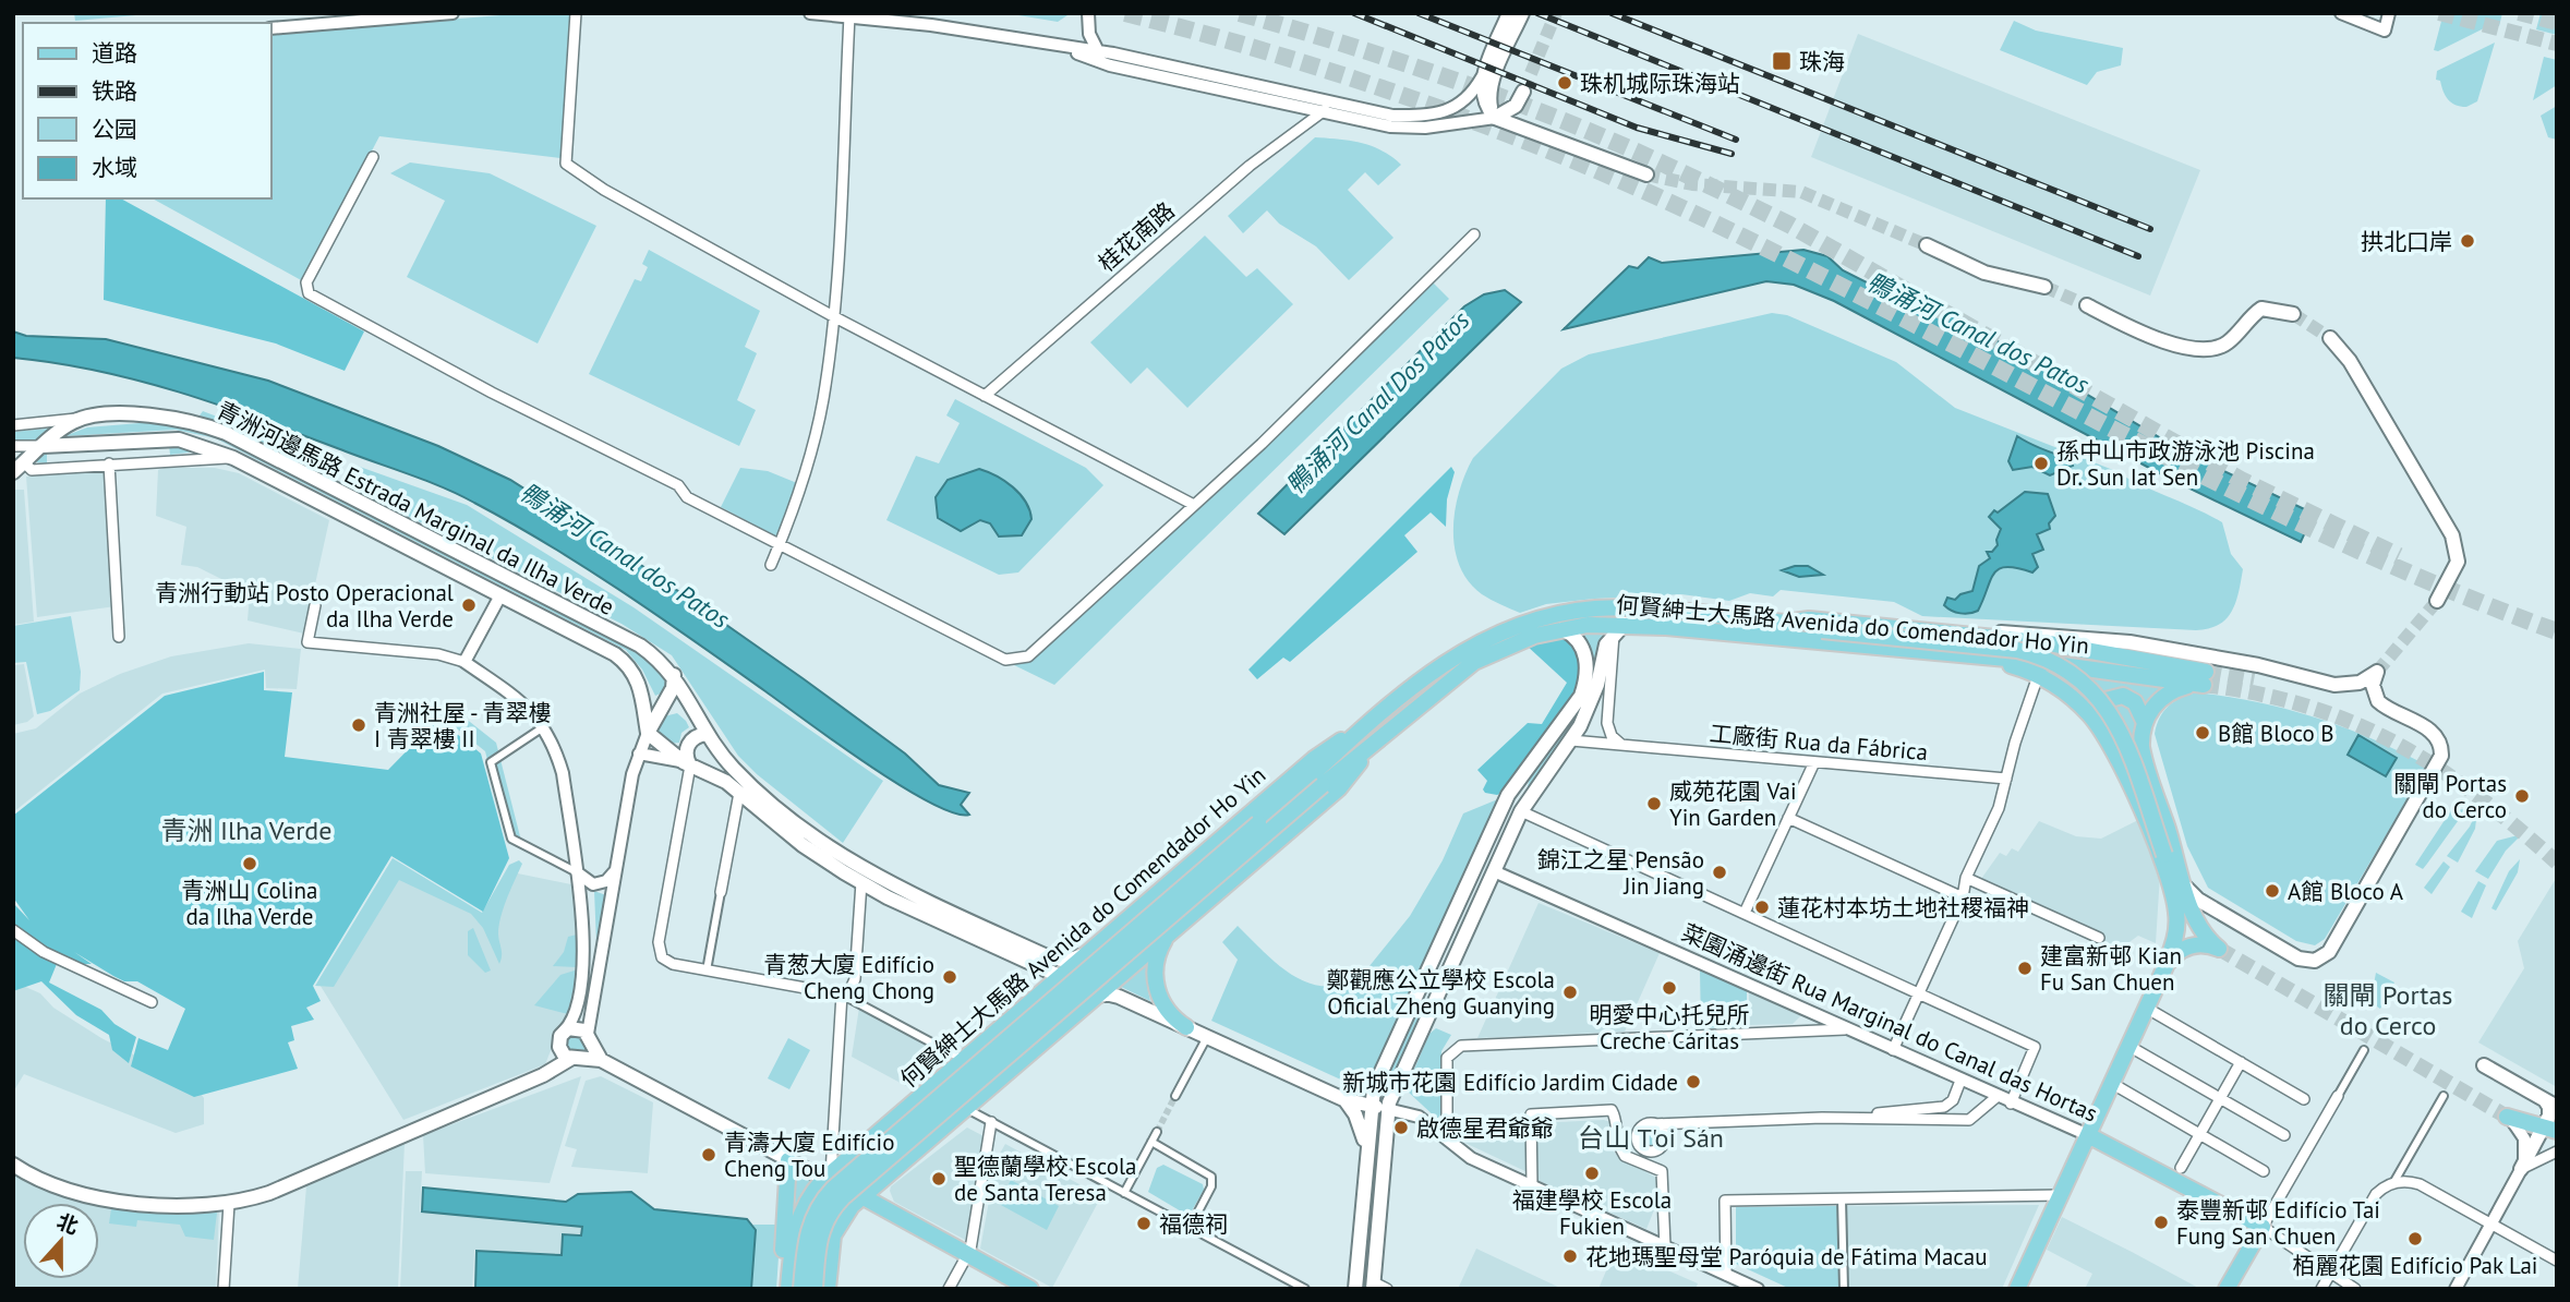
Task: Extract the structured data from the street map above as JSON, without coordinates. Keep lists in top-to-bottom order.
{
  "streets": {
    "main road": ["青洲河邊馬路 Estrada Marginal da Ilha Verde", "何賢紳士大馬路 Avenida do Comendador Ho Yin", "菜園涌邊街 Rua Marginal do Canal das Hortas"],
    "street": ["桂花南路", "工廠街 Rua da Fábrica"]
  },
  "crossings": [
    ["青洲河邊馬路 Estrada Marginal da Ilha Verde", "何賢紳士大馬路 Avenida do Comendador Ho Yin"]
  ],
  "districts": ["青洲 Ilha Verde", "關閘 Portas do Cerco", "台山 T'oi Sán"],
  "water": ["鴨涌河 Canal dos Patos", "鴨涌河 Canal Dos Patos"],
  "places": {
    "transit": ["珠海"],
    "other": [
      "珠机城际珠海站",
      "拱北口岸",
      "孫中山市政游泳池 Piscina Dr. Sun Iat Sen",
      "青洲行動站 Posto Operacional da Ilha Verde",
      "青洲社屋 - 青翠樓 I 青翠樓 II",
      "B館 Bloco B",
      "關閘 Portas do Cerco",
      "威苑花園 Vai Yin Garden",
      "青洲山 Colina da Ilha Verde",
      "錦江之星 Pensão Jin Jiang",
      "A館 Bloco A",
      "蓮花村本坊土地社稷福神",
      "建富新邨 Kian Fu San Chuen",
      "青葱大廈 Edifício Cheng Chong",
      "明愛中心托兒所 Creche Cáritas",
      "鄭觀應公立學校 Escola Oficial Zheng Guanying",
      "新城市花園 Edifício Jardim Cidade",
      "啟德星君爺爺",
      "青濤大廈 Edifício Cheng Tou",
      "福建學校 Escola Fukien",
      "聖德蘭學校 Escola de Santa Teresa",
      "泰豐新邨 Edifício Tai Fung San Chuen",
      "福德祠",
      "栢麗花園 Edifício Pak Lai",
      "花地瑪聖母堂 Paróquia de Fátima Macau"
    ]
  },
  "legend": [
    "道路",
    "铁路",
    "公园",
    "水域"
  ],
  "north": "top"
}
